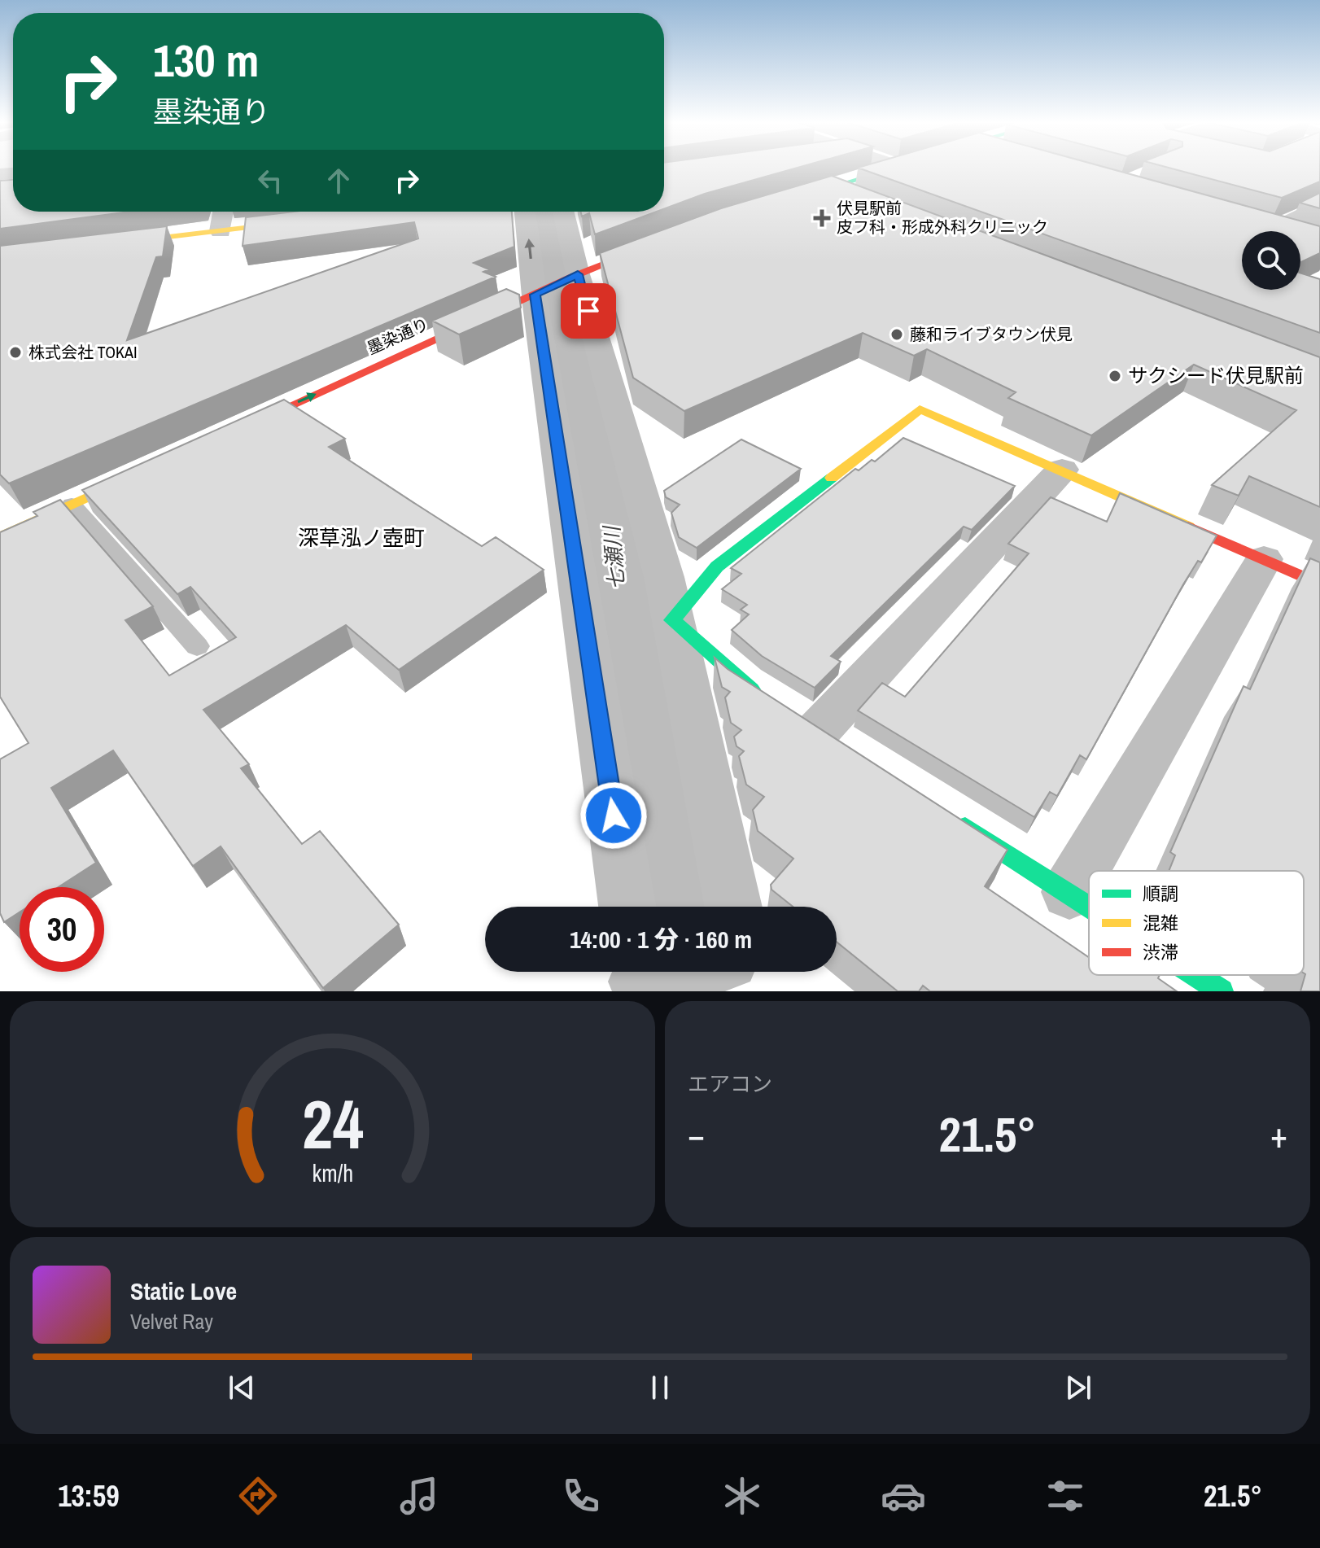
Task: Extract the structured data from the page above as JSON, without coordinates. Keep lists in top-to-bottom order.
{
  "streets": {
    "street": ["墨染通り"]
  },
  "one_way": ["墨染通り"],
  "districts": ["深草泓ノ壺町"],
  "water": ["七瀬川"],
  "places": {
    "health": ["伏見駅前 皮フ科・形成外科クリニック"],
    "other": ["藤和ライブタウン伏見", "株式会社 TOKAI", "サクシード伏見駅前"]
  },
  "legend": ["順調", "混雑", "渋滞"],
  "page": {
    "turn": ["130 m", "墨染通り"],
    "limit": "30",
    "trip": "14:00 · 1 分 · 160 m",
    "tile": "エアコン",
    "heat": ["−", "21.5°", "+"],
    "song": ["Static Love", "Velvet Ray"],
    "tabs": ["13:59", "21.5°"],
    "gauge": ["24", "km/h"]
  }
}
